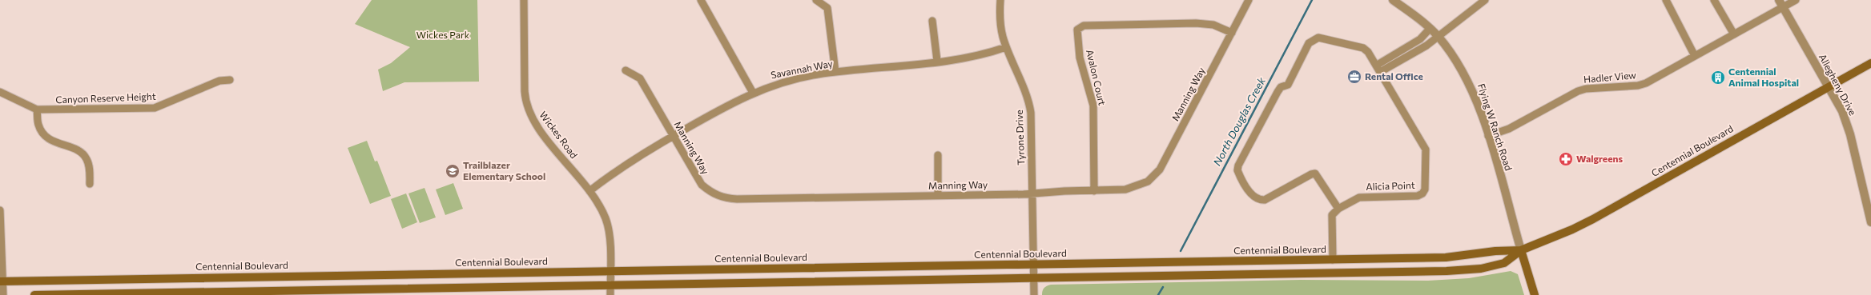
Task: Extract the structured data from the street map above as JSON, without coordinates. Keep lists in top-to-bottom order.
{
  "streets": {
    "main road": ["Centennial Boulevard"],
    "street": [
      "Savannah Way",
      "Avalon Court",
      "Hadler View",
      "Allegheny Drive",
      "Manning Way",
      "Canyon Reserve Height",
      "Flying W Ranch Road",
      "Wickes Road",
      "Tyrone Drive",
      "Alicia Point"
    ]
  },
  "crossings": [
    ["Savannah Way", "Manning Way"],
    ["Savannah Way", "Wickes Road"],
    ["Savannah Way", "Tyrone Drive"],
    ["Avalon Court", "Manning Way"],
    ["Hadler View", "Allegheny Drive"],
    ["Hadler View", "Flying W Ranch Road"],
    ["Allegheny Drive", "Centennial Boulevard"],
    ["Manning Way", "Tyrone Drive"],
    ["Flying W Ranch Road", "Centennial Boulevard"],
    ["Wickes Road", "Centennial Boulevard"],
    ["Tyrone Drive", "Centennial Boulevard"]
  ],
  "water": ["North Douglas Creek"],
  "parks": ["Wickes Park"],
  "places": {
    "office": ["Rental Office"],
    "building": ["Centennial Animal Hospital"],
    "pharmacy": ["Walgreens"],
    "school or university": ["Trailblazer Elementary School"]
  }
}
